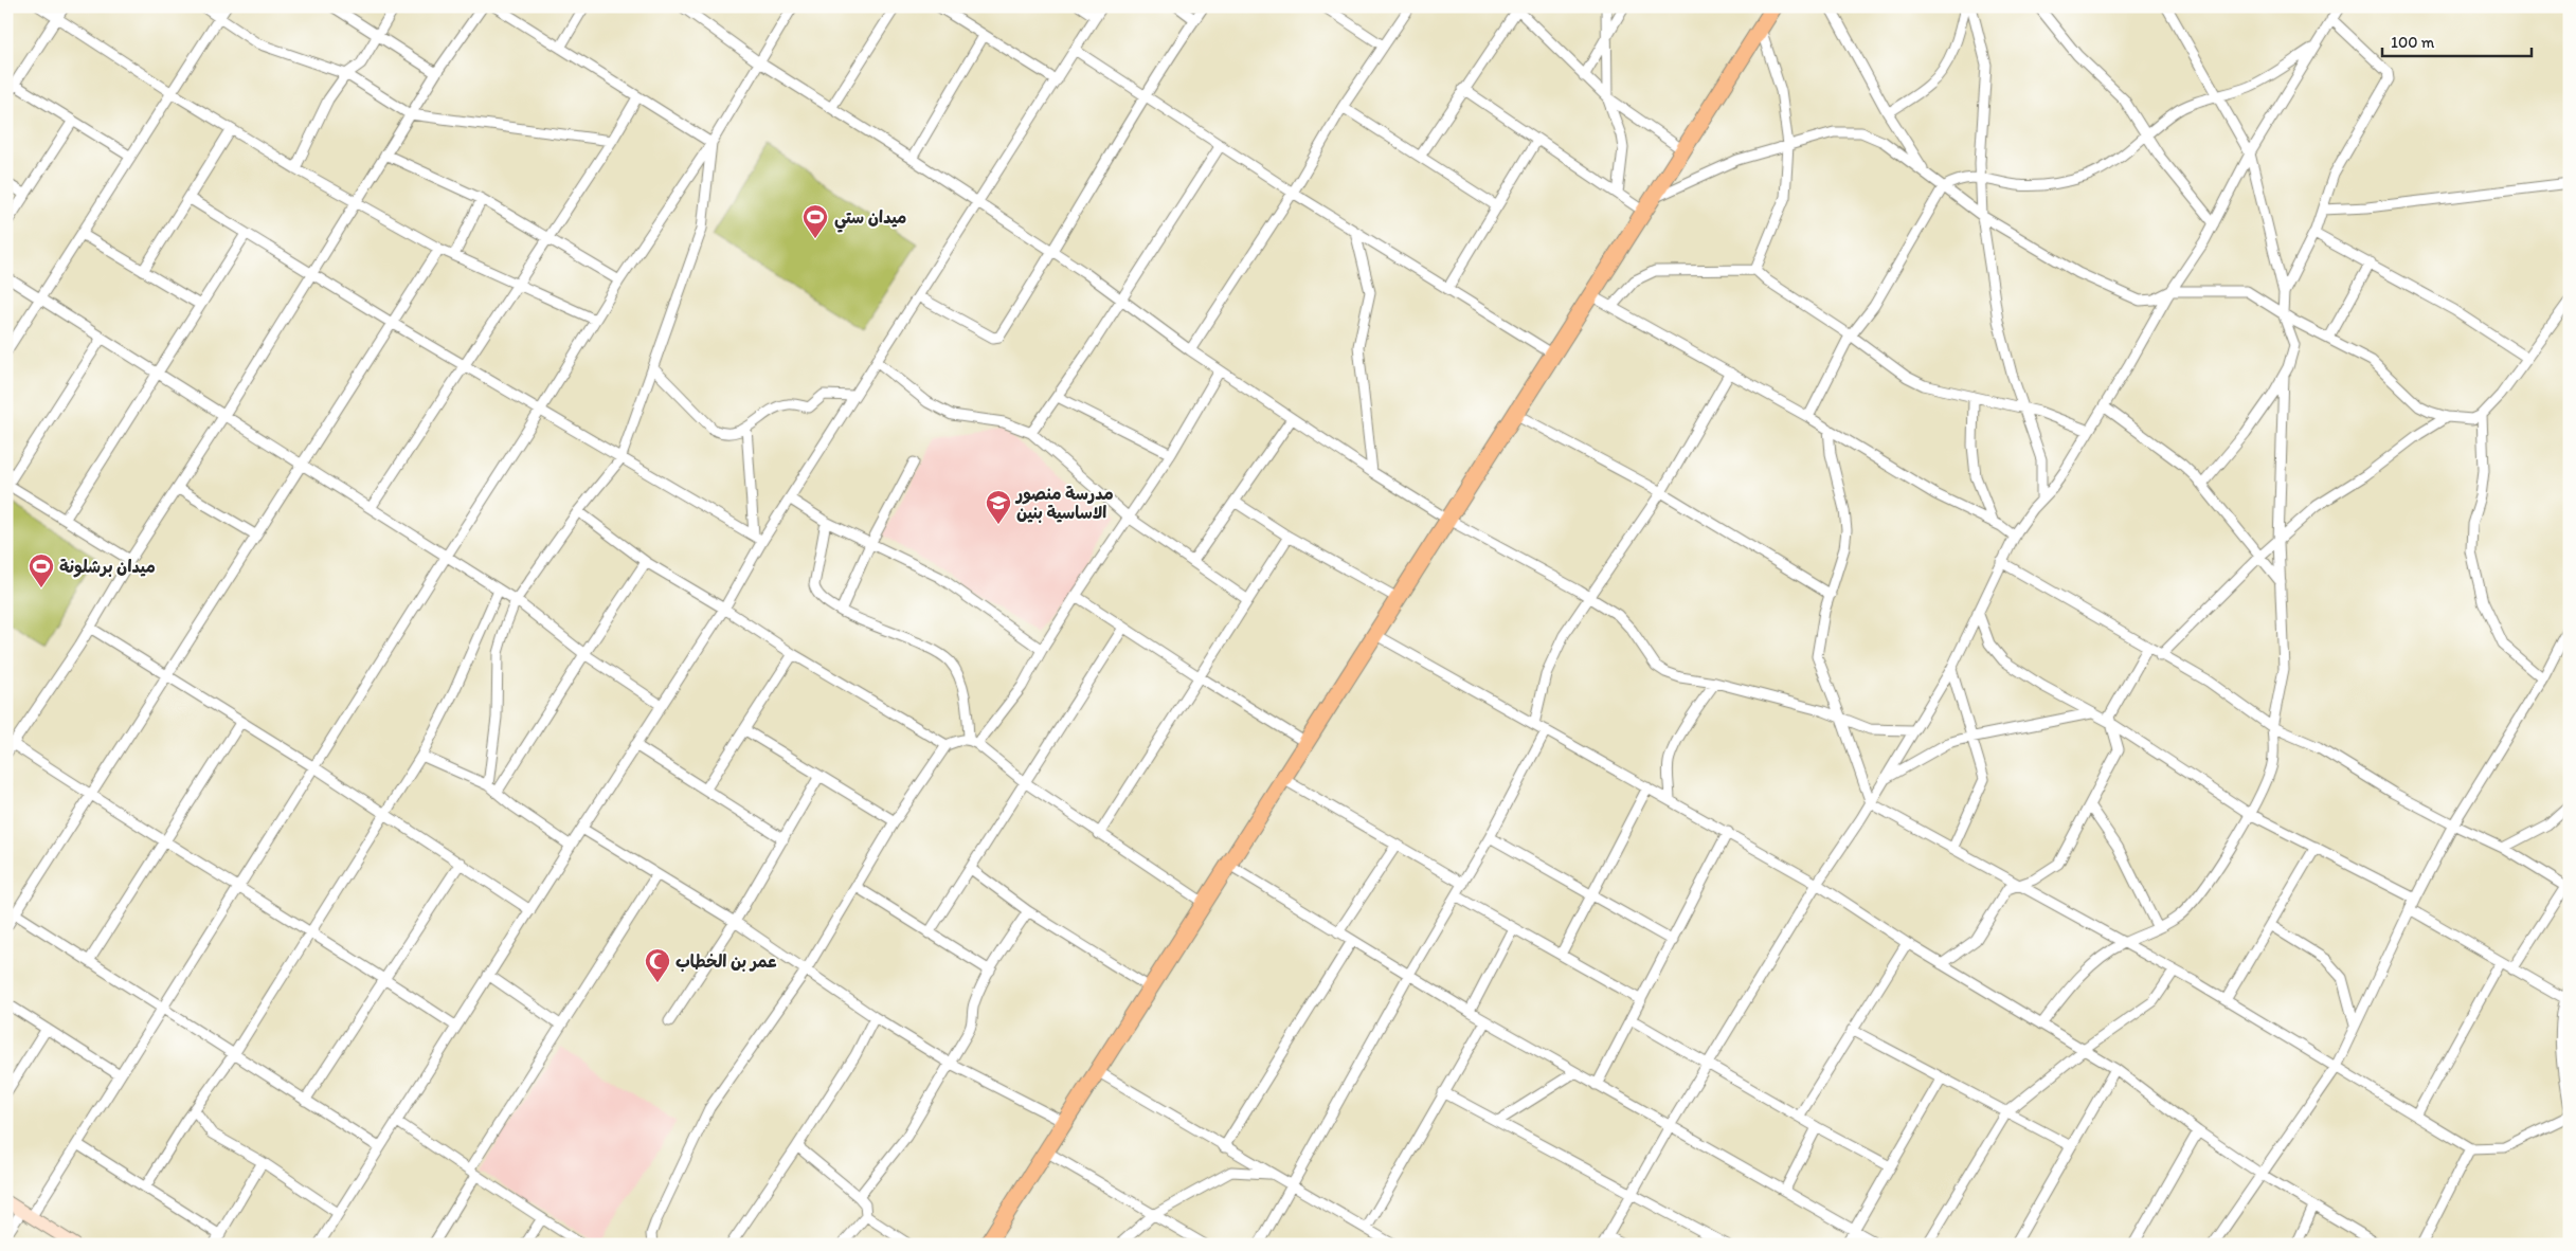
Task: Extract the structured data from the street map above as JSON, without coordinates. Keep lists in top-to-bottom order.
{
  "places": {
    "sports": ["ميدان ستي", "ميدان برشلونة"],
    "school or university": ["مدرسة منصور الاساسية بنين"],
    "mosque": ["عمر بن الخطاب"]
  },
  "scale_bar": "100 m"
}
